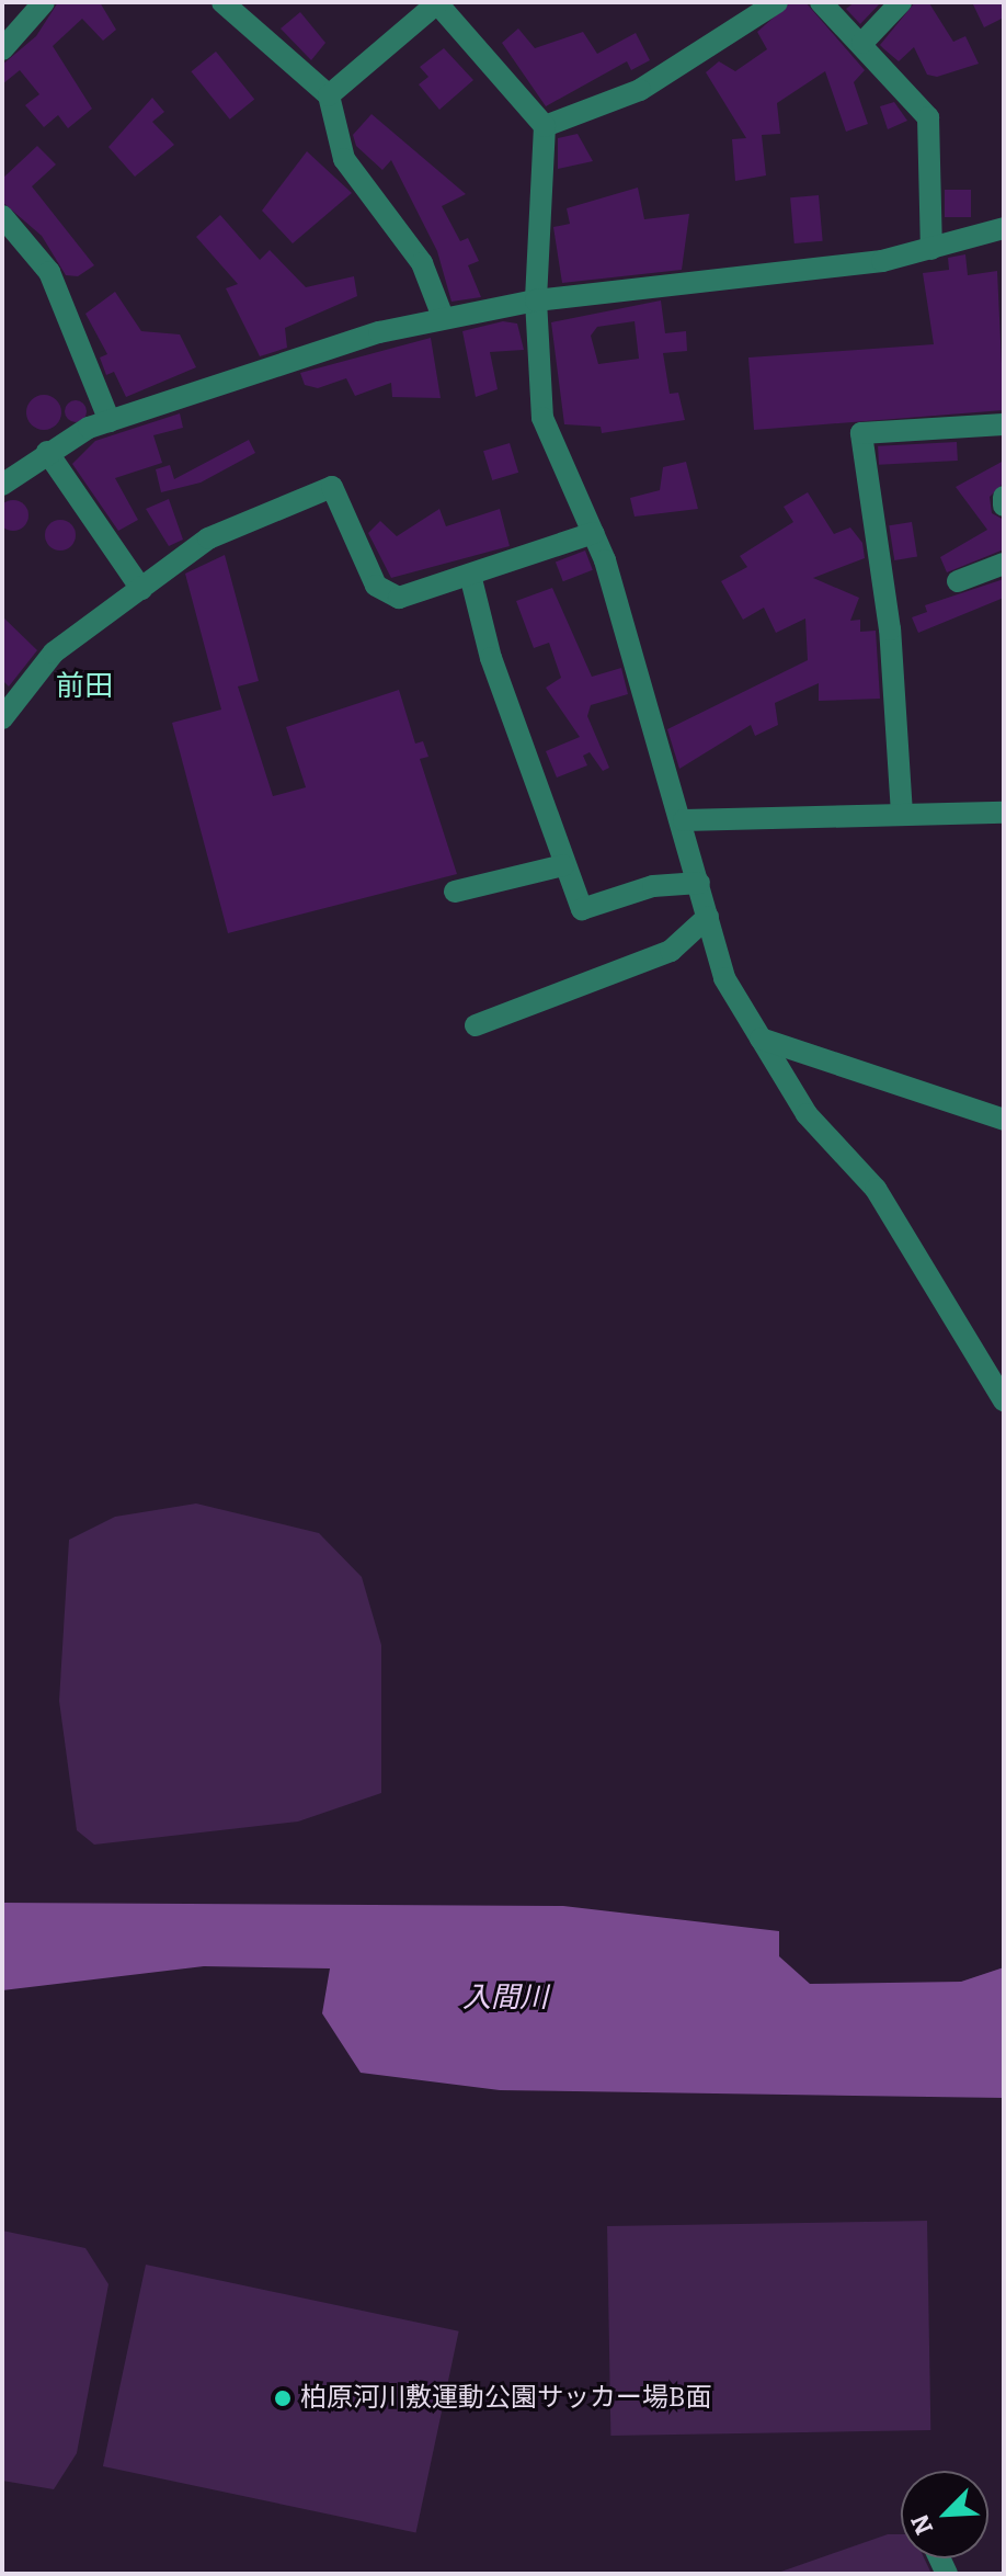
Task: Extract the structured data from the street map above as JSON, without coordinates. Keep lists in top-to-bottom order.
{
  "districts": ["前田"],
  "water": ["入間川"],
  "places": ["柏原河川敷運動公園サッカー場B面"],
  "north": "bottom left"
}
